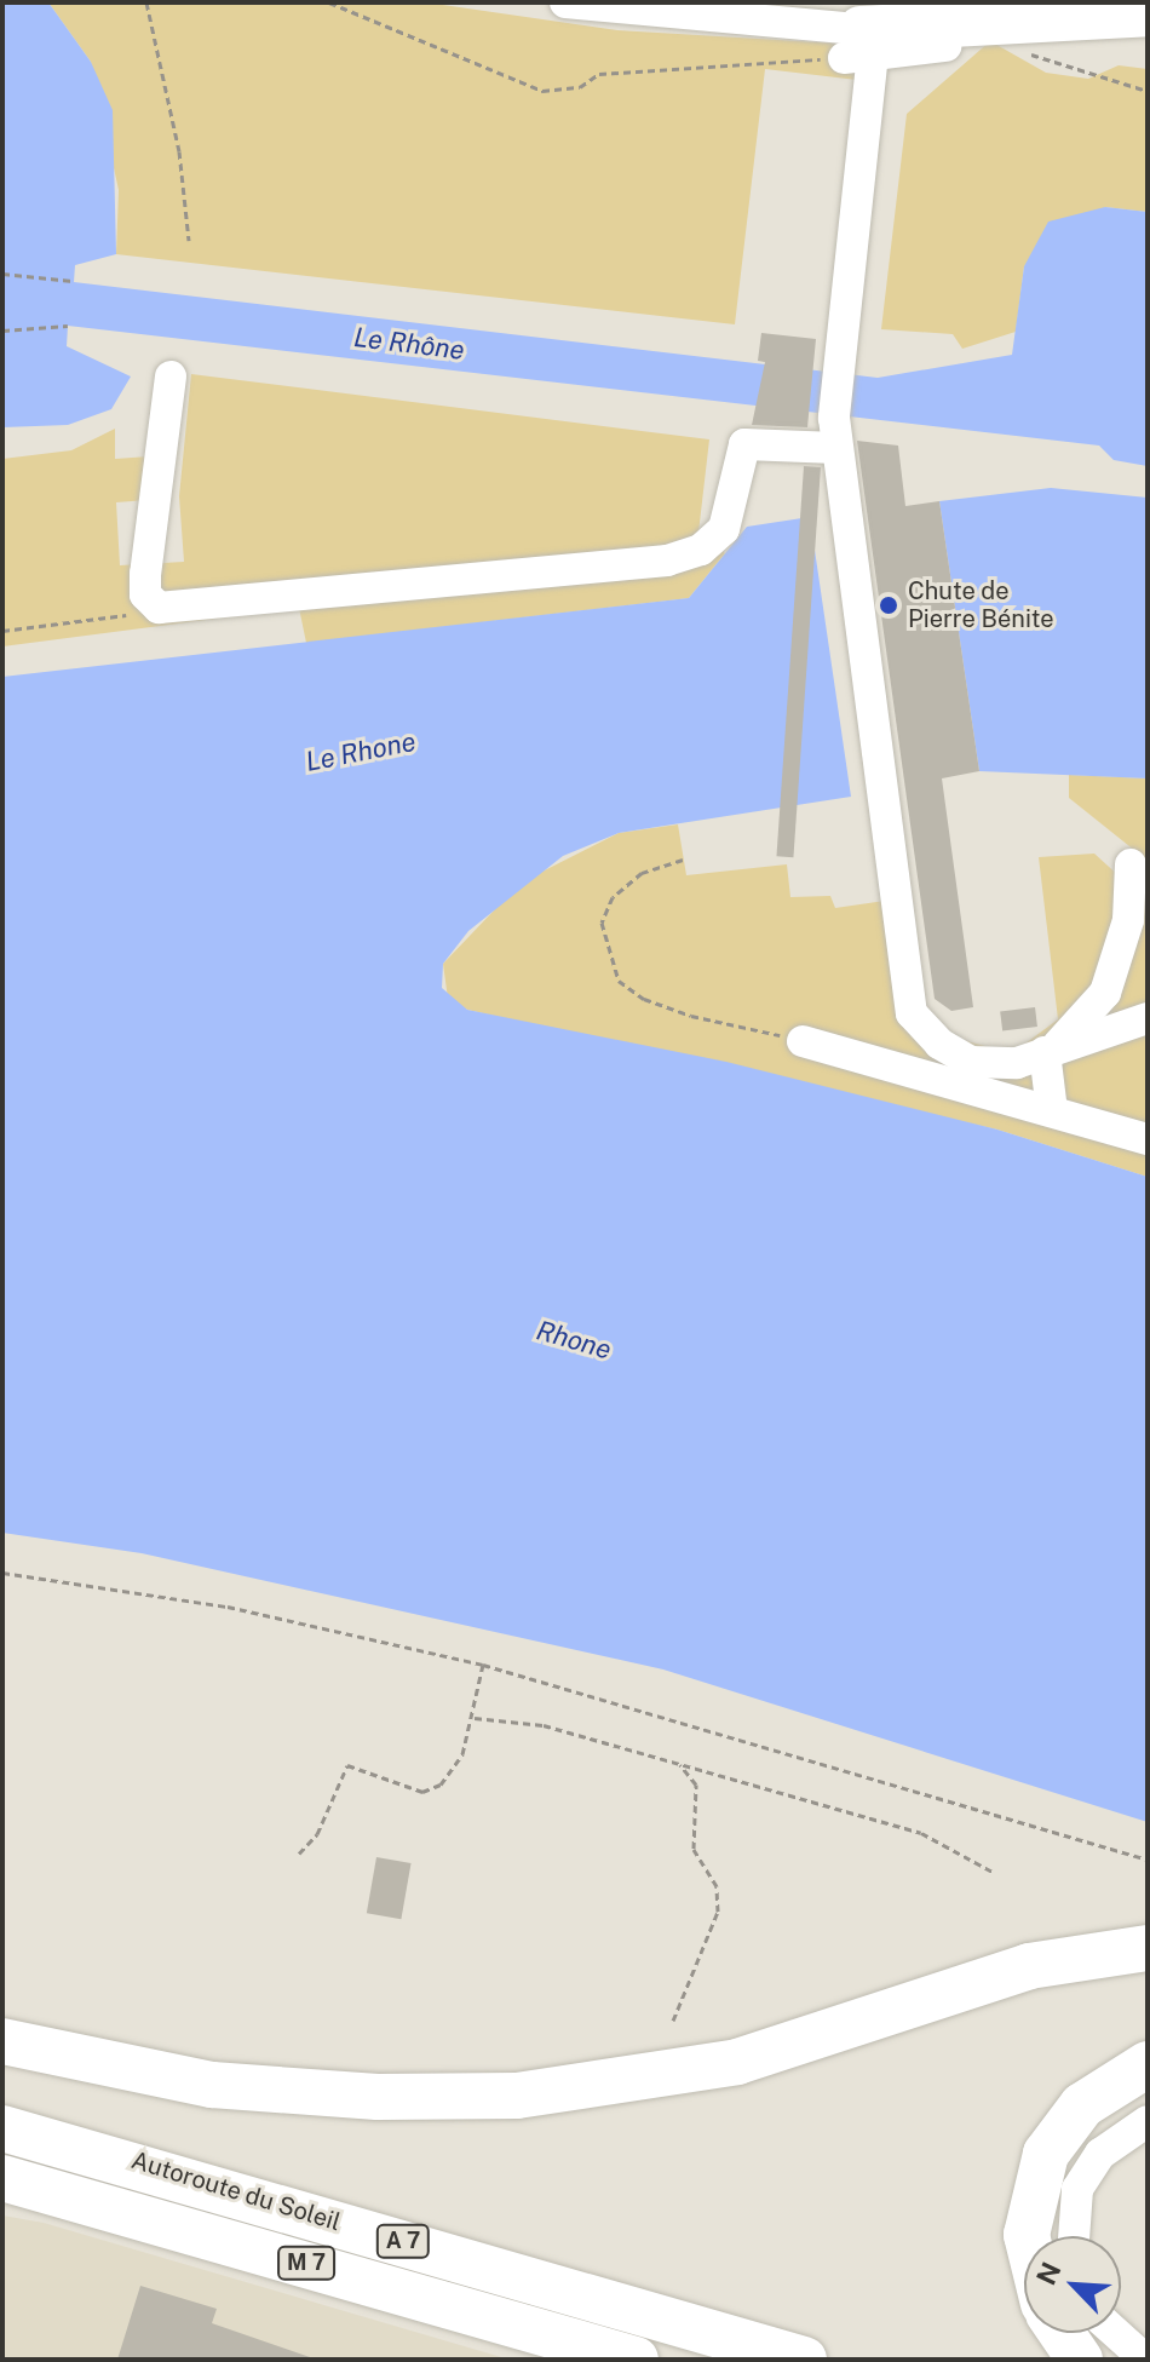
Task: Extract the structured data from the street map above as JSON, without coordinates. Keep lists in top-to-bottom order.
{
  "streets": {
    "highway": ["Autoroute du Soleil", "A 7", "M 7"]
  },
  "water": ["Le Rhône", "Le Rhone", "Rhone"],
  "places": ["Chute de Pierre Bénite"],
  "north": "top left"
}
